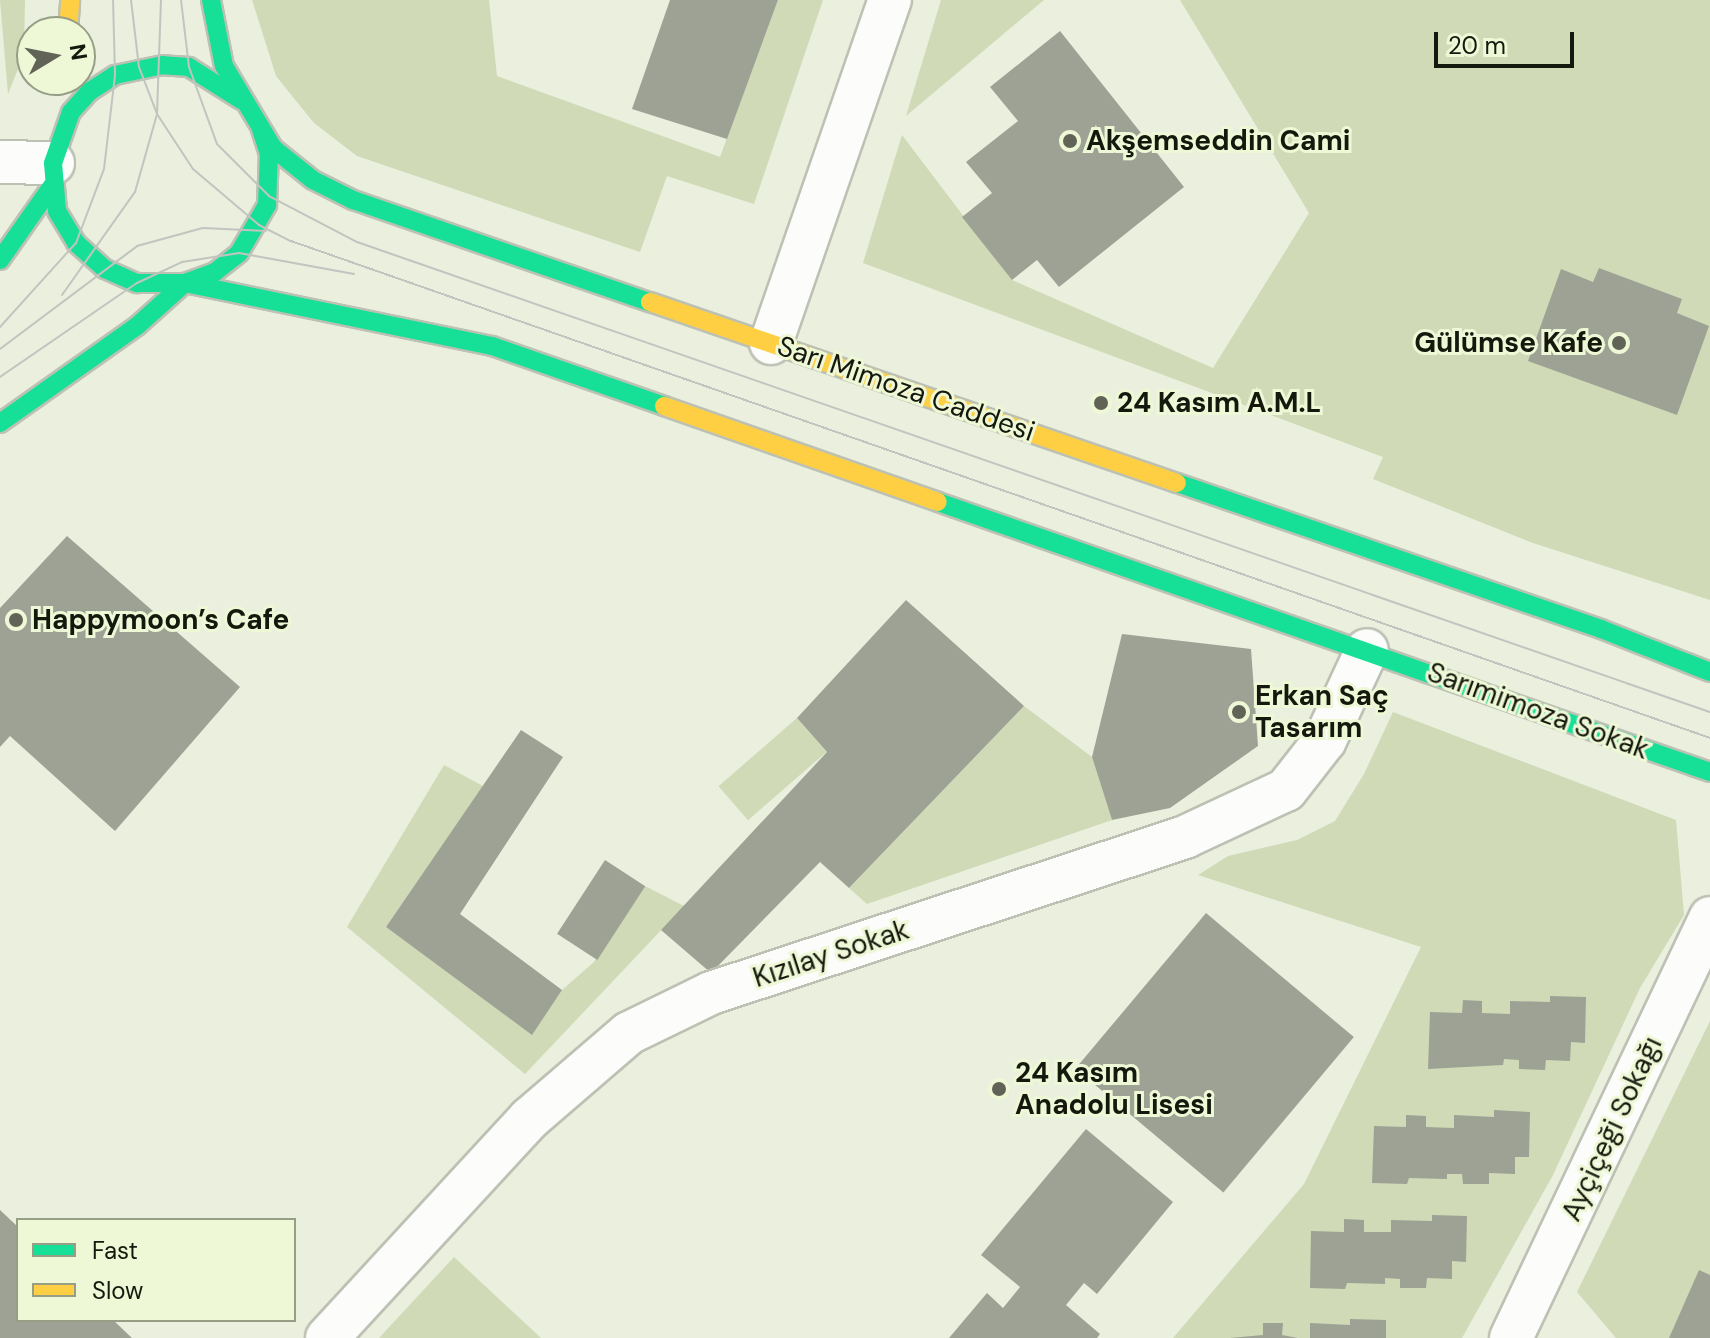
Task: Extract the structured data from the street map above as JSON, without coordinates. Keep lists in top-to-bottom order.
{
  "streets": {
    "main road": ["Sarı Mimoza Caddesi", "Sarımimoza Sokak"],
    "street": ["Kızılay Sokak", "Ayçiçeği Sokağı"]
  },
  "crossings": [
    ["Sarımimoza Sokak", "Kızılay Sokak"]
  ],
  "places": [
    "Akşemseddin Cami",
    "Gülümse Kafe",
    "24 Kasım A.M.L",
    "Happymoon’s Cafe",
    "Erkan Saç Tasarım",
    "24 Kasım Anadolu Lisesi"
  ],
  "legend": ["Fast", "Slow"],
  "scale_bar": "20 m",
  "north": "right"
}
